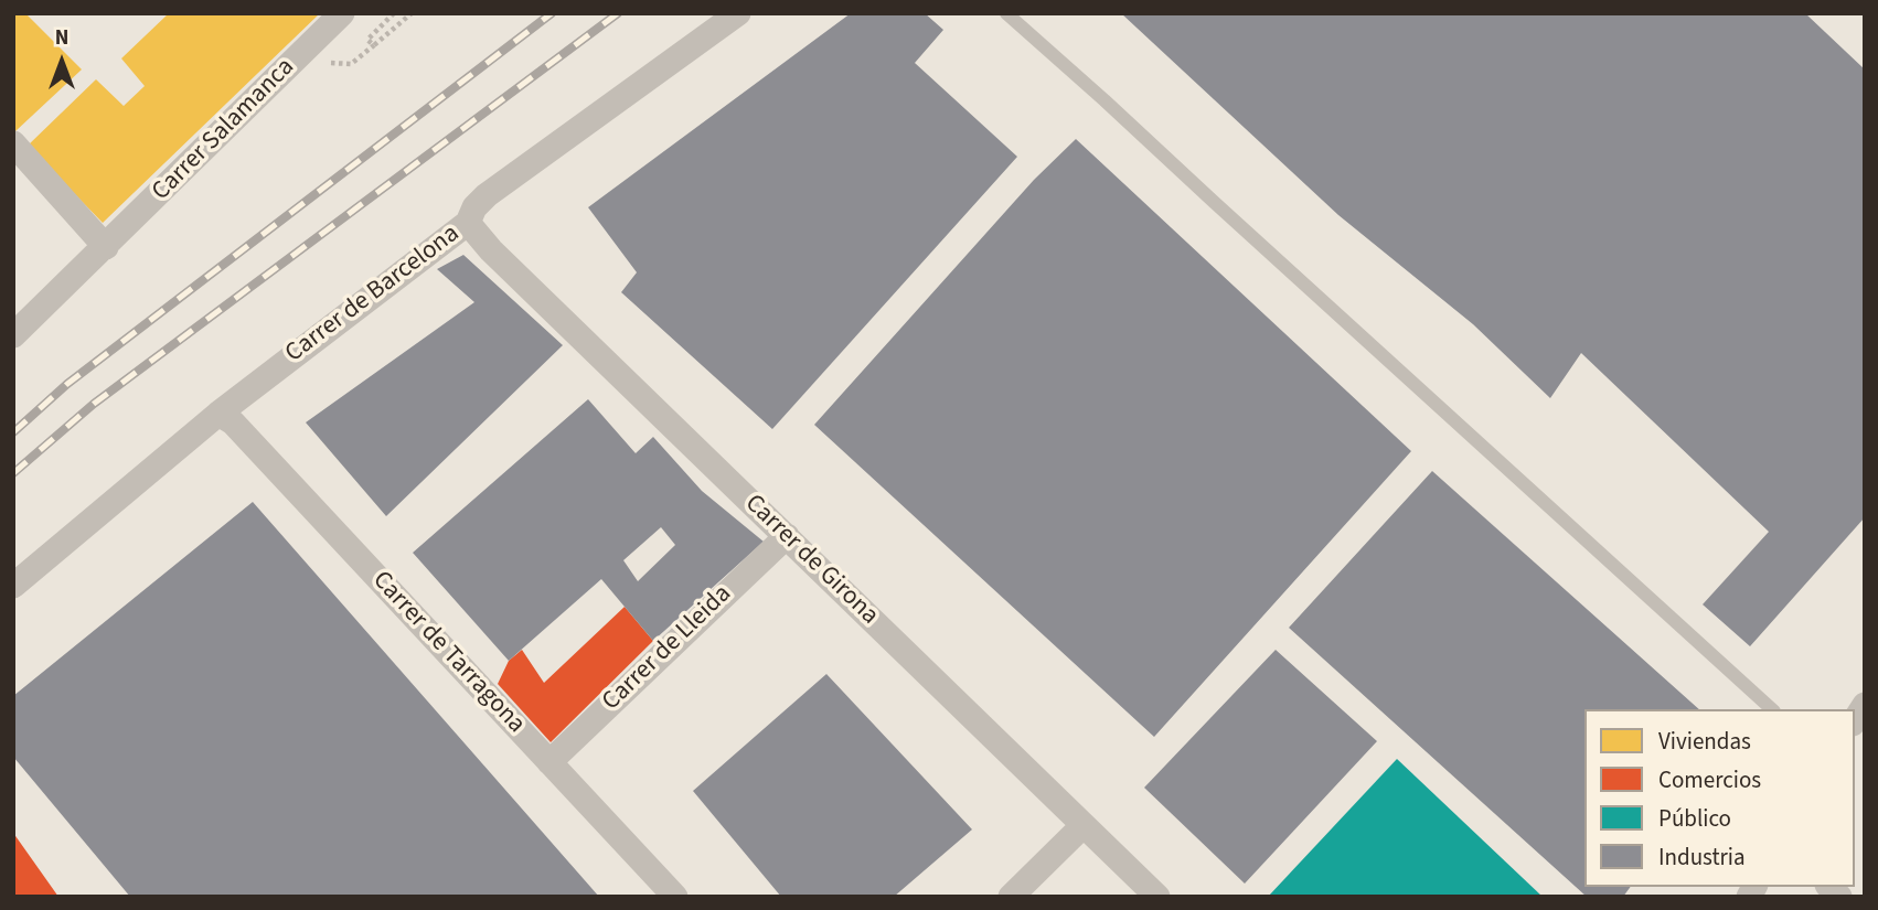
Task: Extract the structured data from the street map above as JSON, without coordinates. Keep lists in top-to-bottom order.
{
  "streets": {
    "street": [
      "Carrer Salamanca",
      "Carrer de Barcelona",
      "Carrer de Girona",
      "Carrer de Lleida",
      "Carrer de Tarragona"
    ]
  },
  "crossings": [
    ["Carrer de Barcelona", "Carrer de Girona"],
    ["Carrer de Barcelona", "Carrer de Tarragona"],
    ["Carrer de Girona", "Carrer de Lleida"],
    ["Carrer de Lleida", "Carrer de Tarragona"]
  ],
  "legend": [
    "Viviendas",
    "Comercios",
    "Público",
    "Industria"
  ],
  "north": "top"
}
